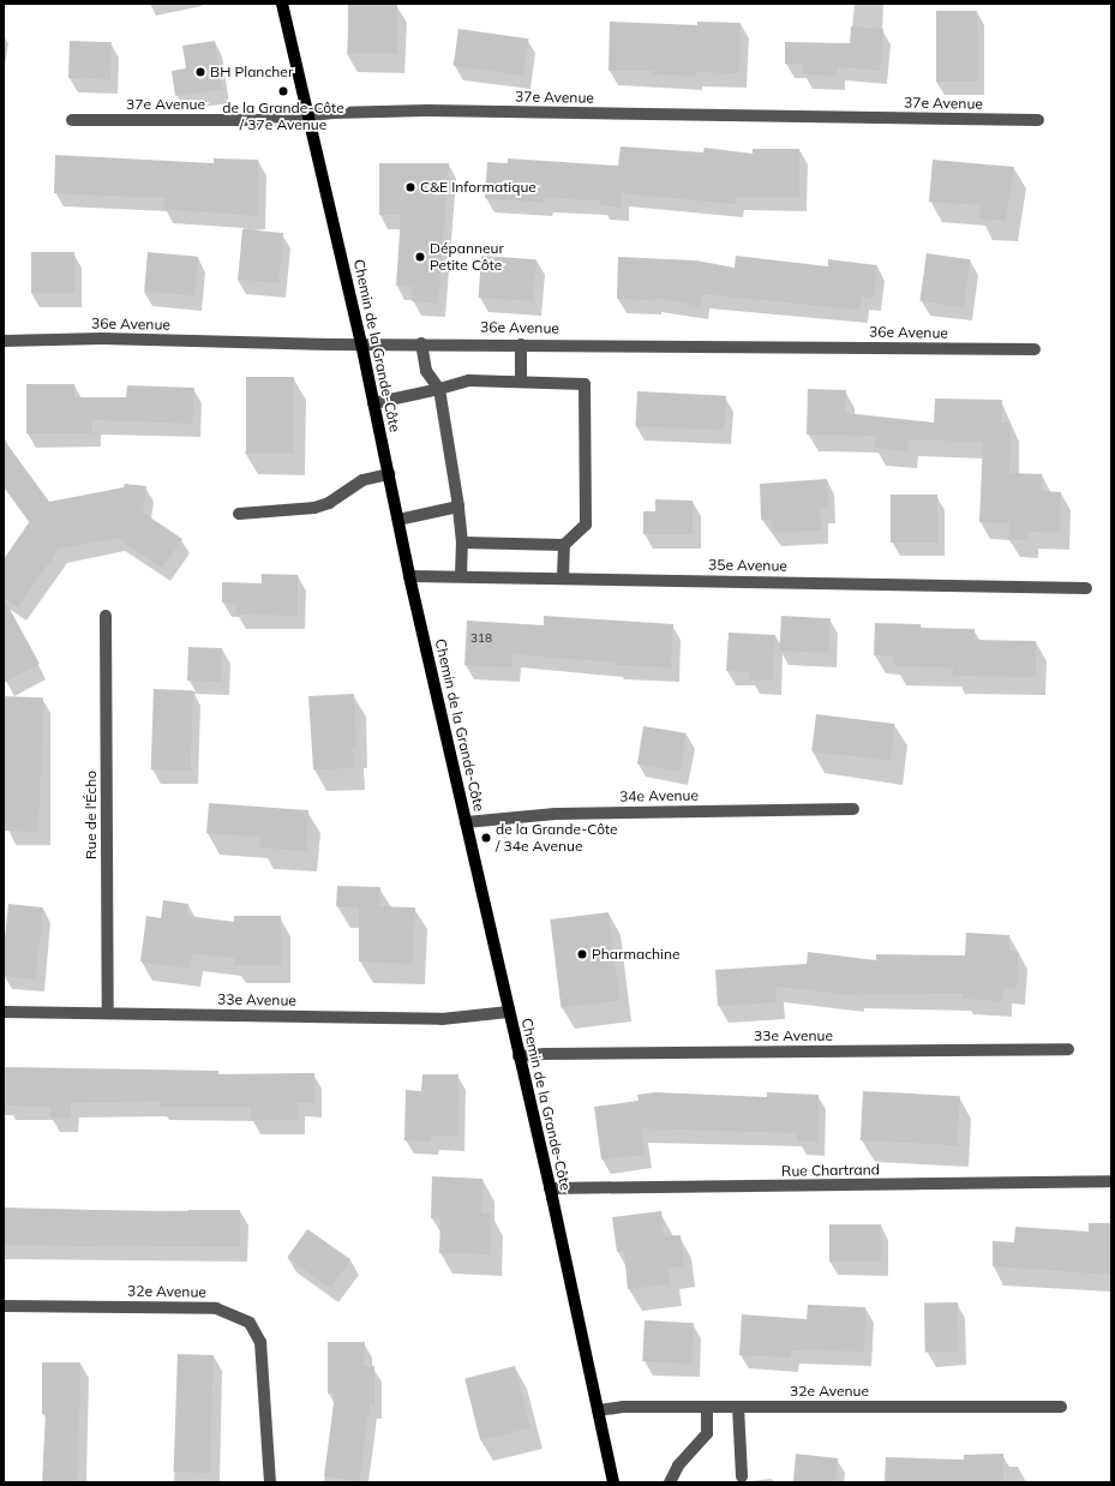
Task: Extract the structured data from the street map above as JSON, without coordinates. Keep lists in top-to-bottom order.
{
  "streets": {
    "main road": ["Chemin de la Grande-Côte"],
    "street": [
      "37e Avenue",
      "36e Avenue",
      "35e Avenue",
      "34e Avenue",
      "Rue de l'Écho",
      "33e Avenue",
      "Rue Chartrand",
      "32e Avenue"
    ]
  },
  "crossings": [
    ["37e Avenue", "Chemin de la Grande-Côte"],
    ["36e Avenue", "Chemin de la Grande-Côte"],
    ["Chemin de la Grande-Côte", "35e Avenue"],
    ["Chemin de la Grande-Côte", "34e Avenue"],
    ["Chemin de la Grande-Côte", "33e Avenue"],
    ["Chemin de la Grande-Côte", "Rue Chartrand"],
    ["Chemin de la Grande-Côte", "32e Avenue"],
    ["Rue de l'Écho", "33e Avenue"]
  ],
  "places": [
    "BH Plancher",
    "de la Grande-Côte / 37e Avenue",
    "C&E Informatique",
    "Dépanneur Petite Côte",
    "de la Grande-Côte / 34e Avenue",
    "Pharmachine"
  ],
  "house_numbers": ["318"]
}
